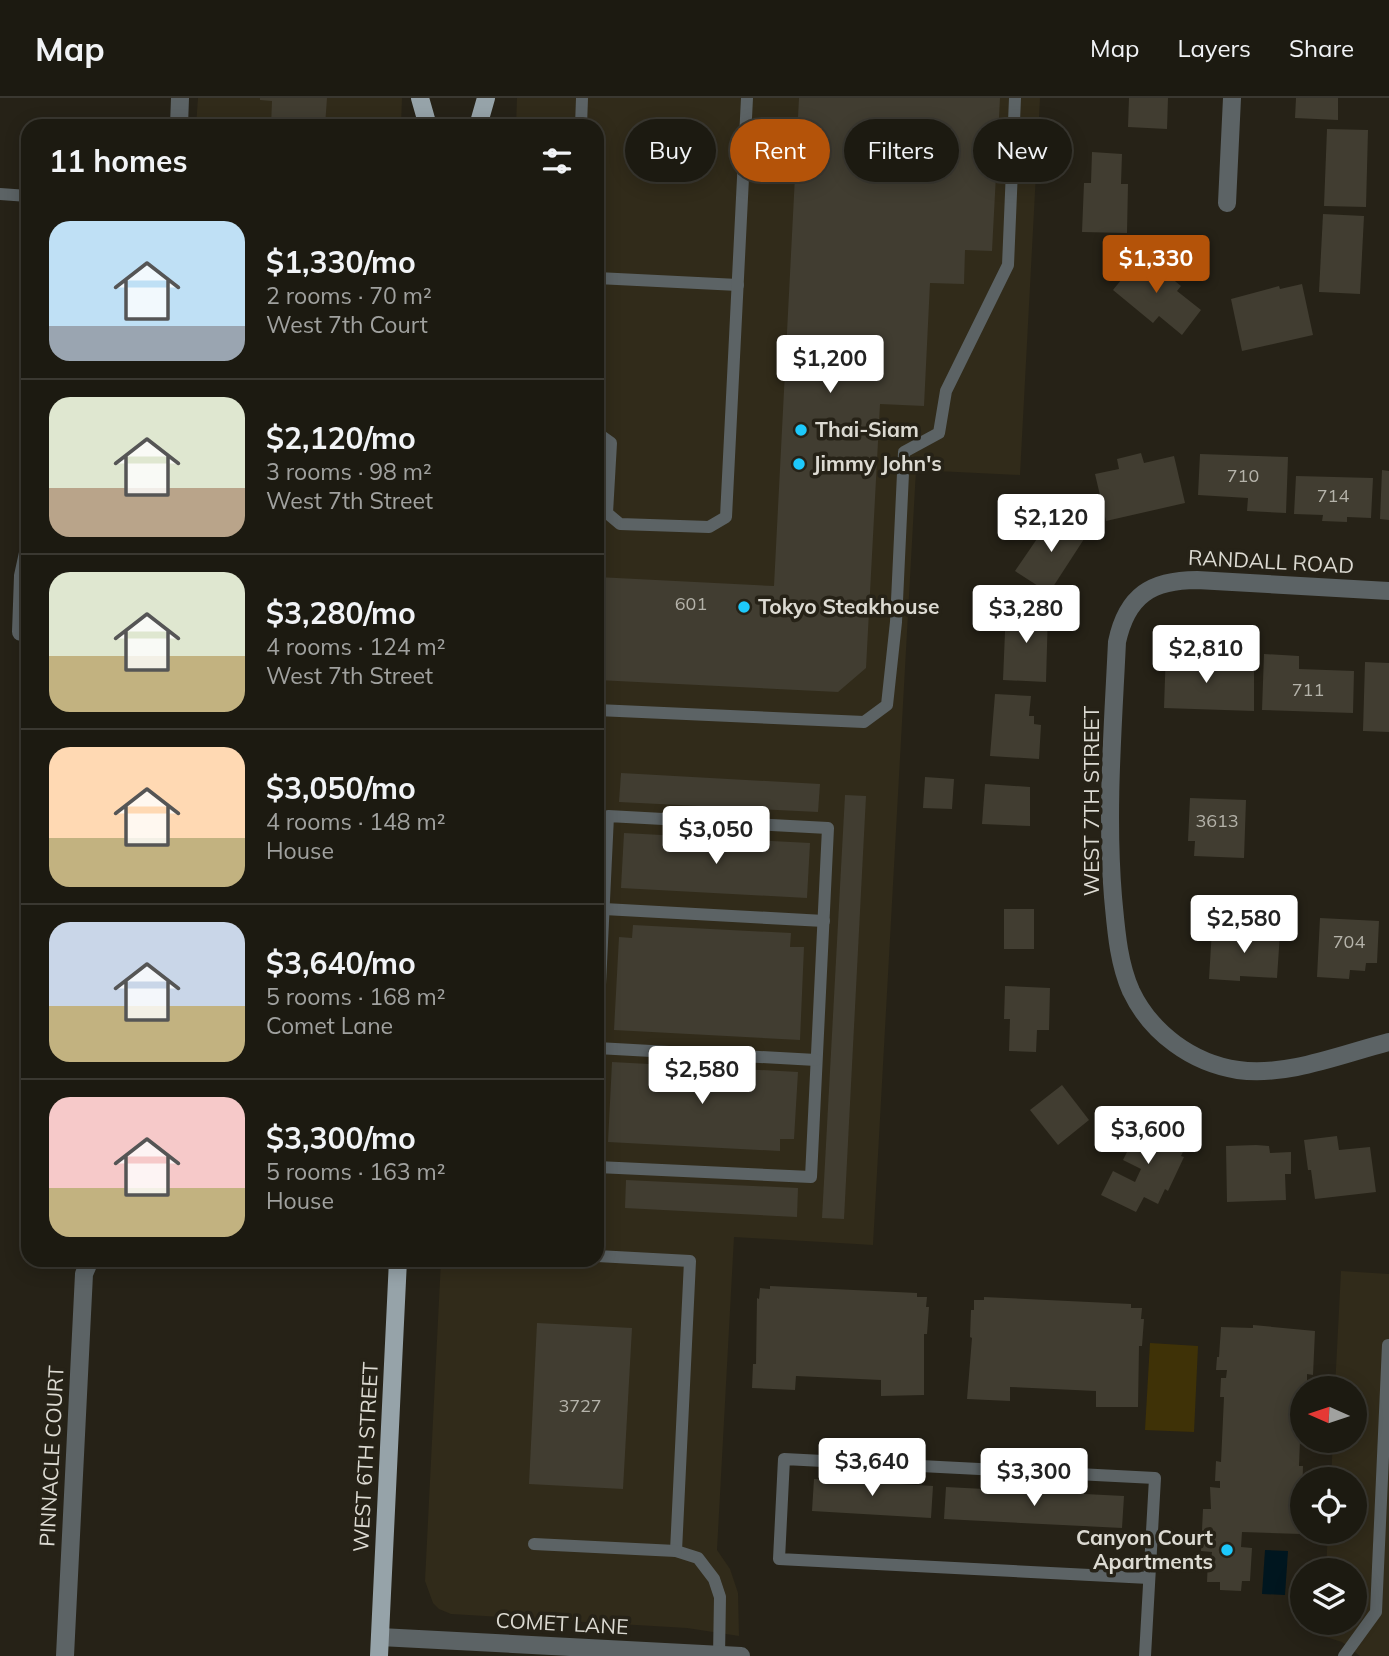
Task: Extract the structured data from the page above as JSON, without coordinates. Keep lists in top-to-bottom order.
{
  "streets": {
    "main road": ["WEST 6TH STREET"],
    "street": [
      "RANDALL ROAD",
      "WEST 7TH STREET",
      "PINNACLE COURT",
      "COMET LANE"
    ]
  },
  "crossings": [
    ["RANDALL ROAD", "WEST 7TH STREET"],
    ["WEST 6TH STREET", "COMET LANE"]
  ],
  "places": [
    "Thai-Siam",
    "Jimmy John's",
    "Tokyo Steakhouse",
    "Canyon Court Apartments"
  ],
  "house_numbers": [
    "710",
    "714",
    "601",
    "711",
    "3613",
    "704",
    "3727"
  ],
  "north": "left",
  "page": {
    "header": "Map",
    "nav": ["Map", "Layers", "Share"],
    "chip": [
      "Buy",
      "Rent",
      "Filters",
      "New"
    ],
    "heading": "11 homes",
    "list": [
      {
        "name": "$1,330/mo",
        "note": "2 rooms · 70 m² · West 7th Court"
      },
      {
        "name": "$2,120/mo",
        "note": "3 rooms · 98 m² · West 7th Street"
      },
      {
        "name": "$3,280/mo",
        "note": "4 rooms · 124 m² · West 7th Street"
      },
      {
        "name": "$3,050/mo",
        "note": "4 rooms · 148 m² · House"
      },
      {
        "name": "$3,640/mo",
        "note": "5 rooms · 168 m² · Comet Lane"
      },
      {
        "name": "$3,300/mo",
        "note": "5 rooms · 163 m² · House"
      }
    ],
    "price": [
      "$1,330",
      "$1,200",
      "$2,120",
      "$3,280",
      "$2,810",
      "$3,050",
      "$2,580",
      "$2,580",
      "$3,600",
      "$3,640",
      "$3,300"
    ]
  }
}
